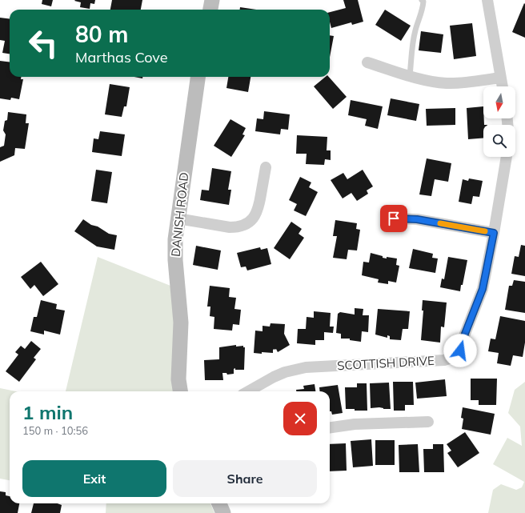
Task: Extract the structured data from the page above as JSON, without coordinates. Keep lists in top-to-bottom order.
{
  "streets": {
    "street": ["DANISH ROAD", "SCOTTISH DRIVE"]
  },
  "north": "bottom",
  "page": {
    "turn": ["80 m", "Marthas Cove"],
    "heading": ["1 min", "150 m · 10:56"],
    "buttons": ["Exit", "Share"]
  }
}
